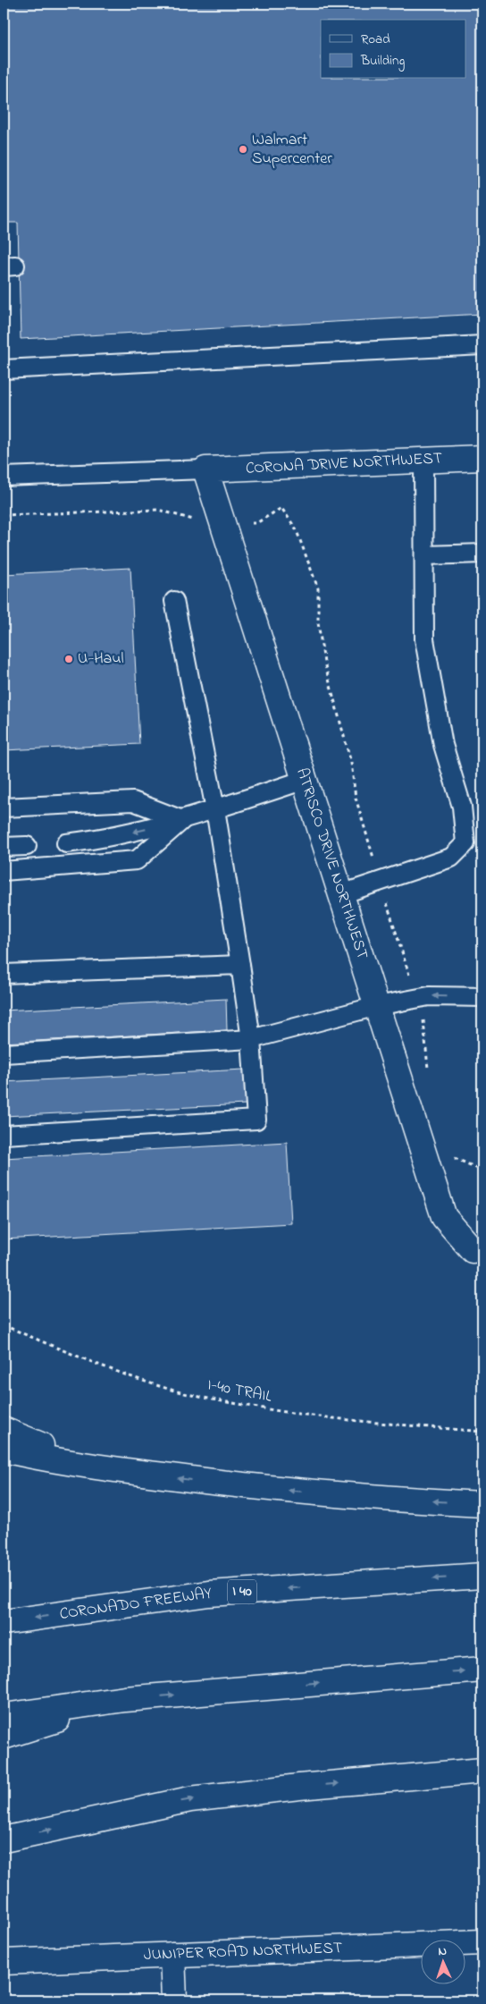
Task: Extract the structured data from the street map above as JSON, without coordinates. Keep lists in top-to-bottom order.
{
  "streets": {
    "main road": [
      "CORONA DRIVE NORTHWEST",
      "ATRISCO DRIVE NORTHWEST",
      "I 40",
      "CORONADO FREEWAY",
      "JUNIPER ROAD NORTHWEST"
    ],
    "path": ["I-40 TRAIL"]
  },
  "crossings": [
    ["CORONA DRIVE NORTHWEST", "ATRISCO DRIVE NORTHWEST"]
  ],
  "places": ["Walmart Supercenter", "U-Haul"],
  "legend": ["Road", "Building"],
  "north": "top"
}
